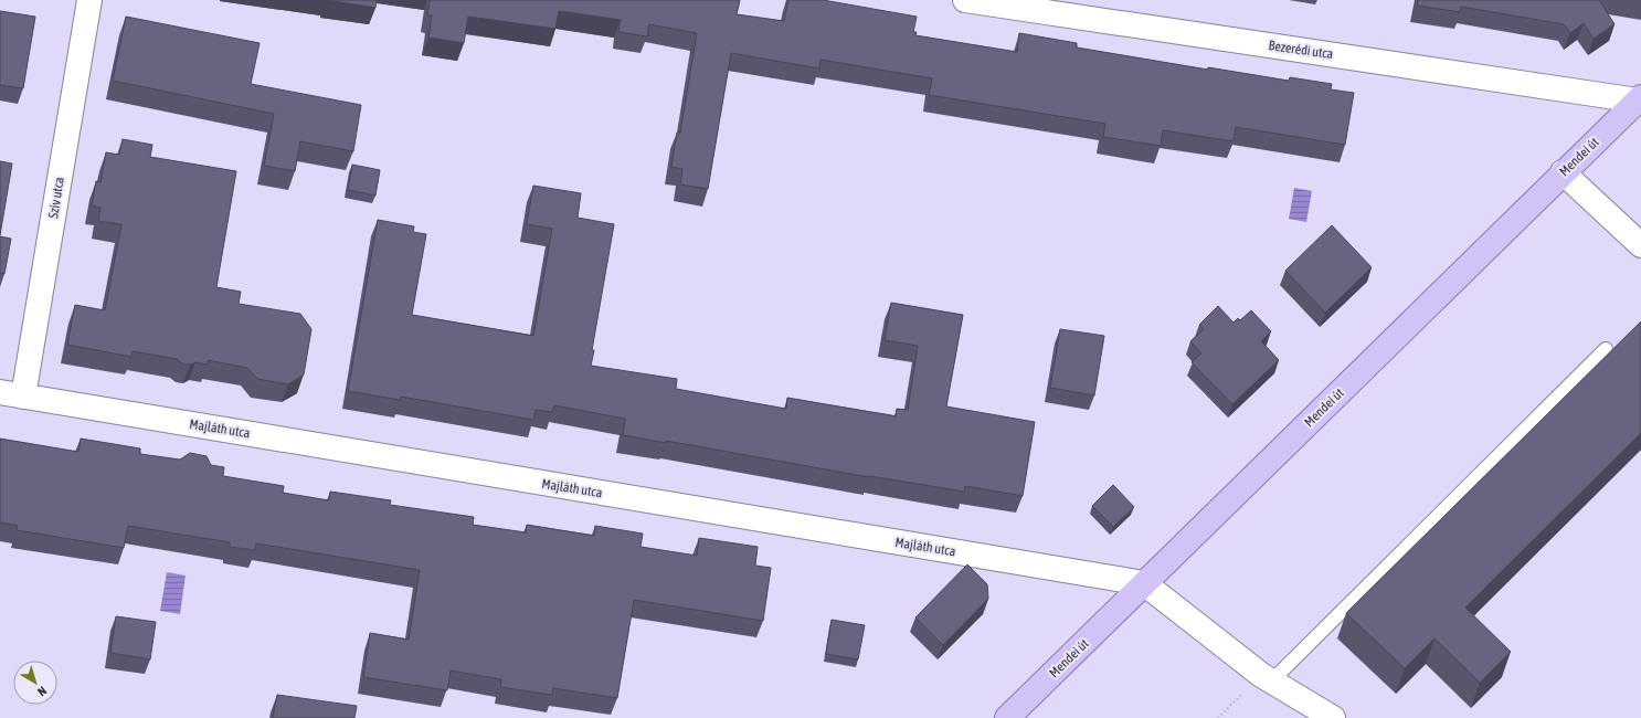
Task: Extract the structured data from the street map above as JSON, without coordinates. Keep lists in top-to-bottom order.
{
  "streets": {
    "main road": ["Mendei út"],
    "street": ["Bezerédi utca", "Szív utca", "Majláth utca"]
  },
  "crossings": [
    ["Bezerédi utca", "Mendei út"],
    ["Mendei út", "Majláth utca"],
    ["Szív utca", "Majláth utca"]
  ],
  "north": "bottom right"
}
